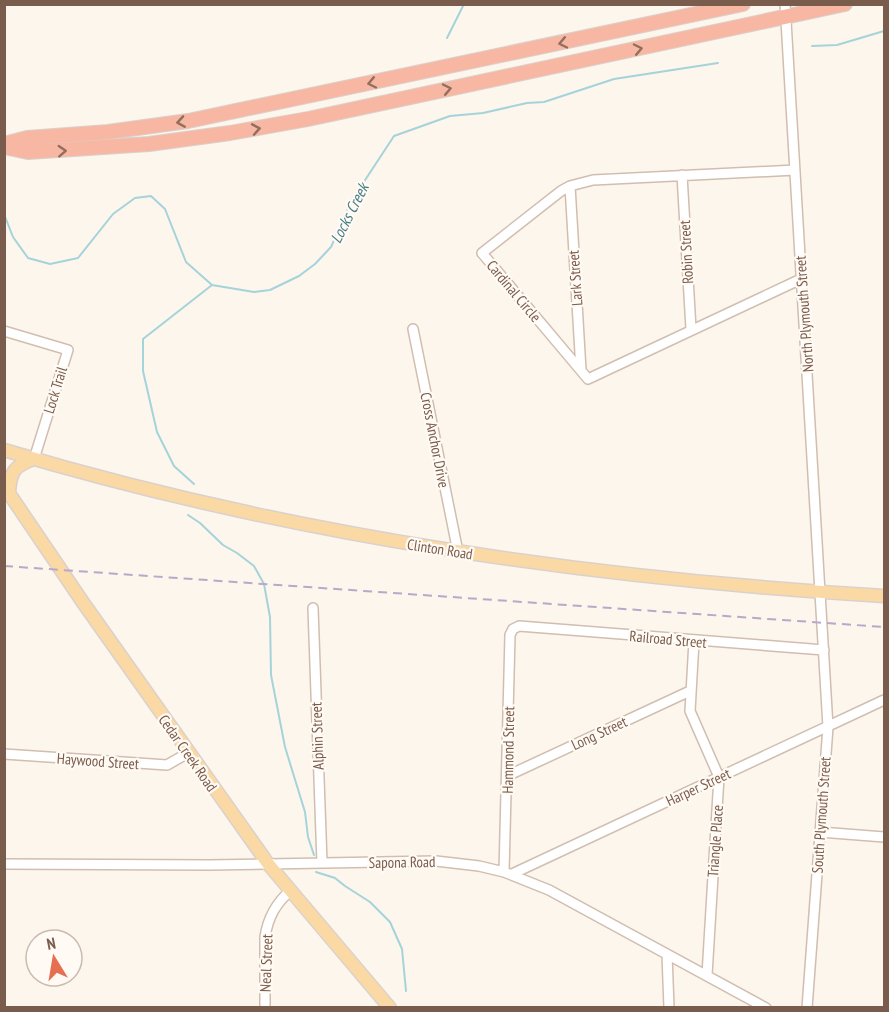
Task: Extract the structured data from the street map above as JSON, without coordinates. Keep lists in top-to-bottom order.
{
  "streets": {
    "main road": ["Clinton Road", "Cedar Creek Road"],
    "street": [
      "Robin Street",
      "Lark Street",
      "Cardinal Circle",
      "North Plymouth Street",
      "Lock Trail",
      "Cross Anchor Drive",
      "Railroad Street",
      "Long Street",
      "Alphin Street",
      "Hammond Street",
      "Haywood Street",
      "Harper Street",
      "South Plymouth Street",
      "Triangle Place",
      "Sapona Road",
      "Neal Street"
    ]
  },
  "crossings": [
    ["Robin Street", "Cardinal Circle"],
    ["Lark Street", "Cardinal Circle"],
    ["Cardinal Circle", "North Plymouth Street"],
    ["North Plymouth Street", "Clinton Road"],
    ["North Plymouth Street", "South Plymouth Street"],
    ["Lock Trail", "Clinton Road"],
    ["Cross Anchor Drive", "Clinton Road"],
    ["Railroad Street", "Hammond Street"],
    ["Railroad Street", "South Plymouth Street"],
    ["Railroad Street", "Triangle Place"],
    ["Long Street", "Hammond Street"],
    ["Long Street", "Triangle Place"],
    ["Alphin Street", "Sapona Road"],
    ["Hammond Street", "Harper Street"],
    ["Hammond Street", "Sapona Road"],
    ["Cedar Creek Road", "Haywood Street"],
    ["Cedar Creek Road", "Sapona Road"],
    ["Cedar Creek Road", "Neal Street"],
    ["Harper Street", "South Plymouth Street"],
    ["Harper Street", "Triangle Place"],
    ["Harper Street", "Sapona Road"],
    ["Triangle Place", "Sapona Road"]
  ],
  "water": ["Locks Creek"],
  "north": "top"
}
